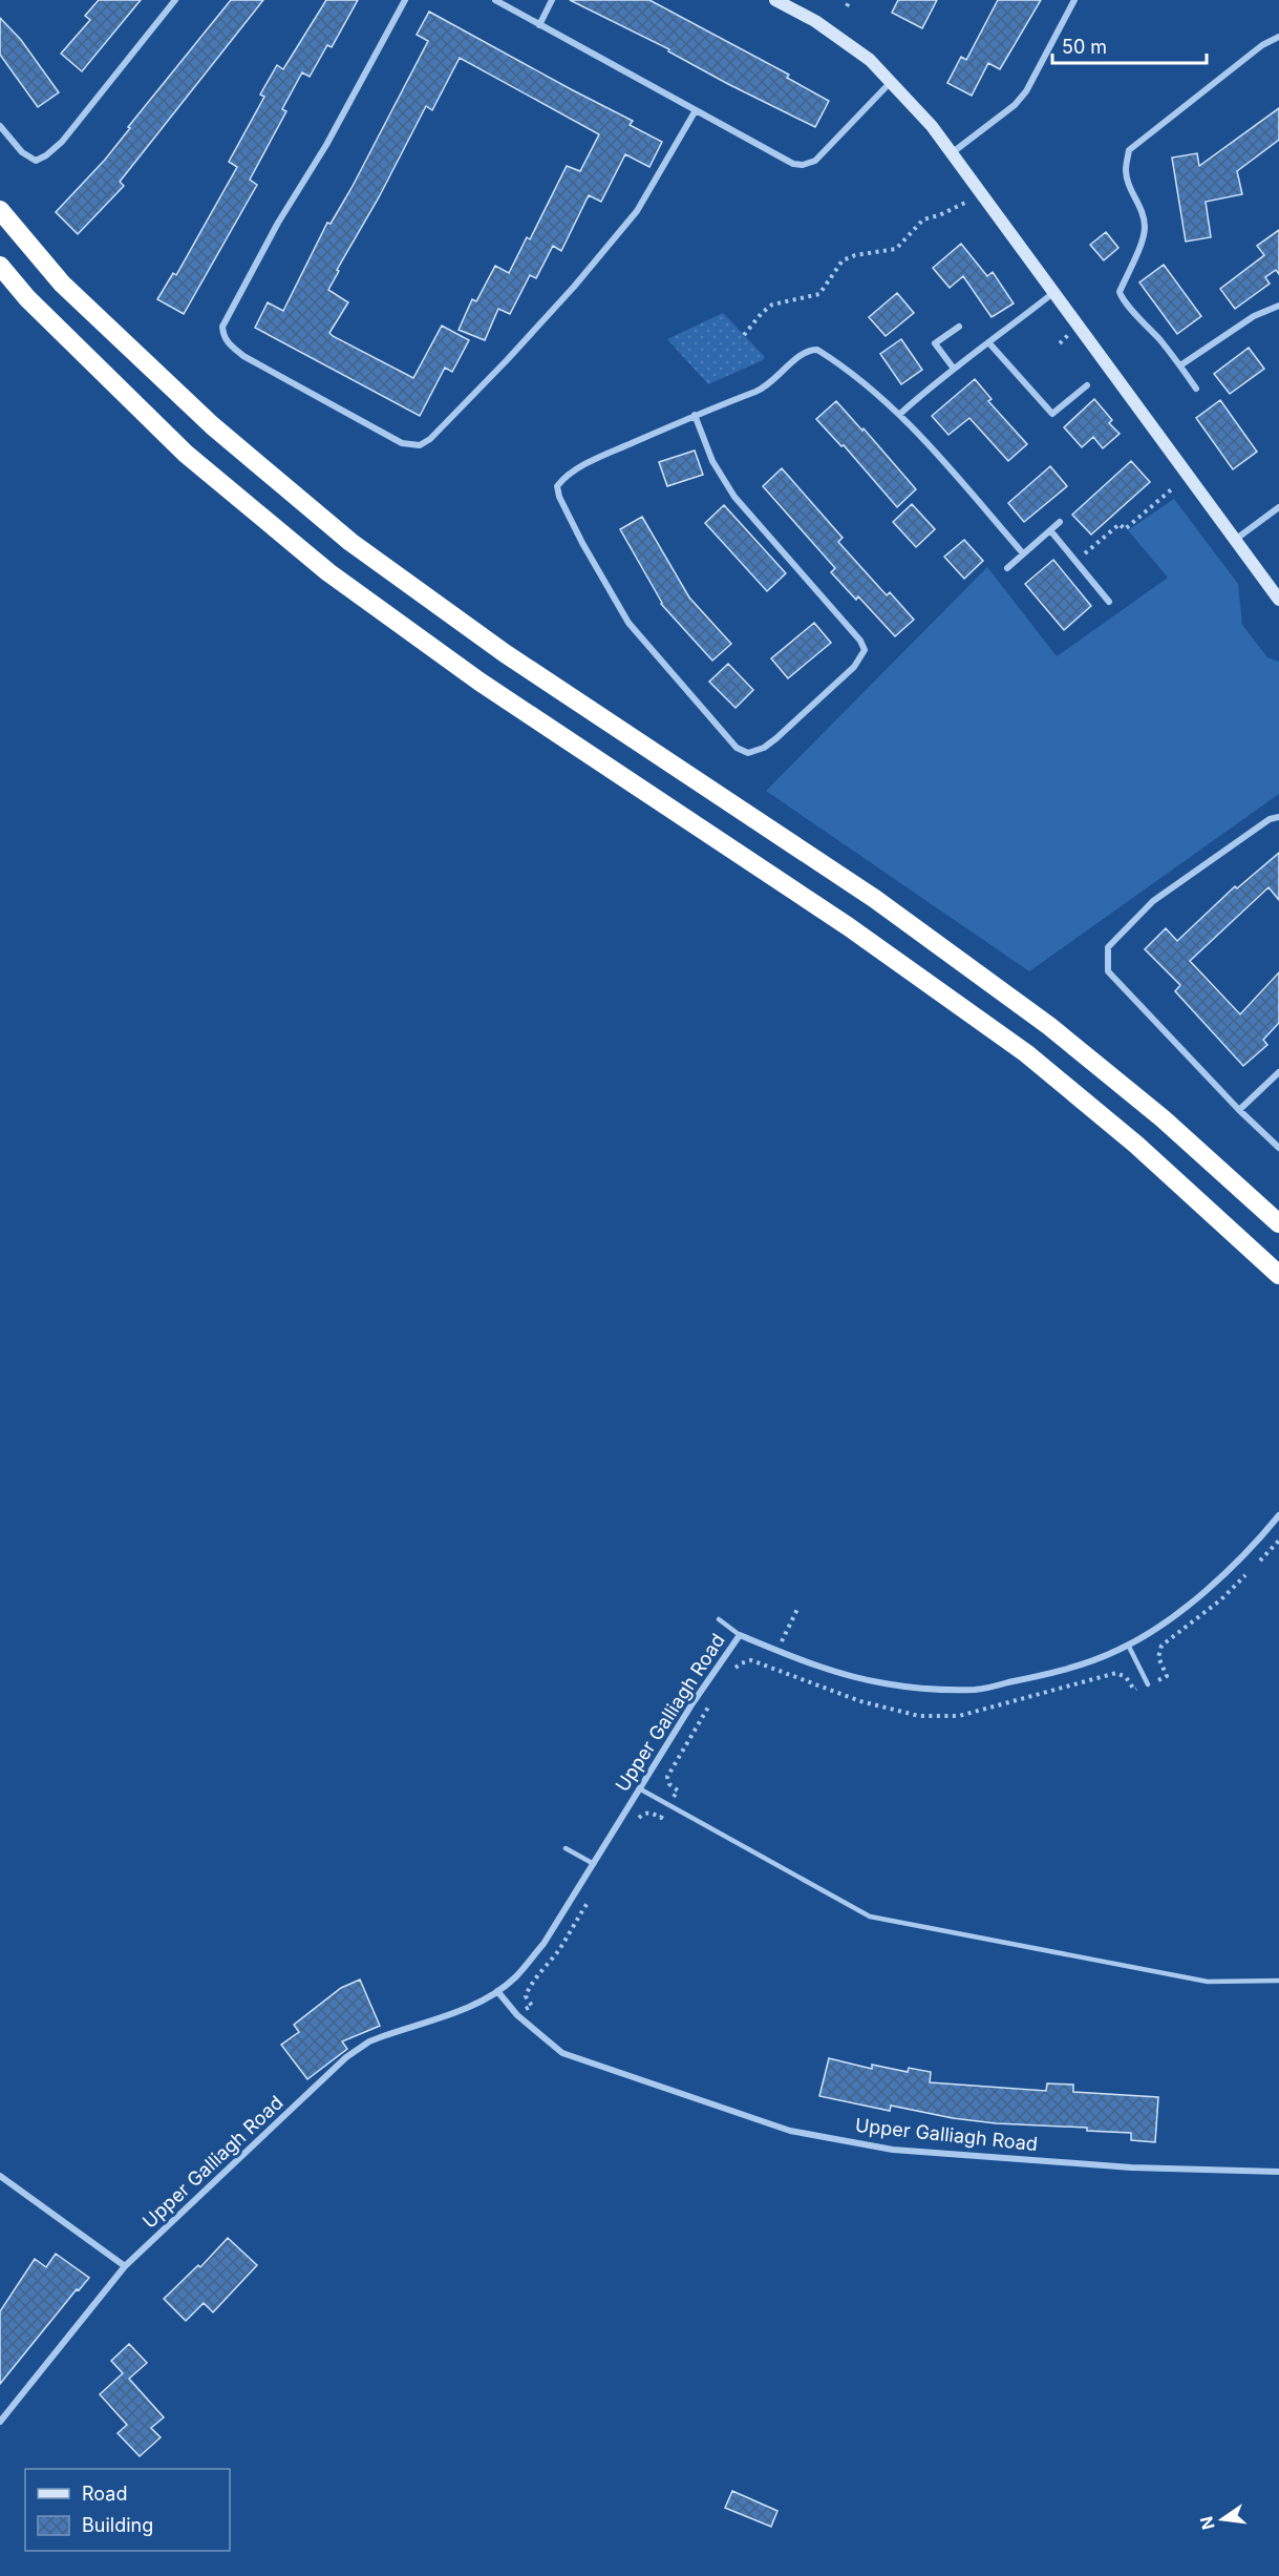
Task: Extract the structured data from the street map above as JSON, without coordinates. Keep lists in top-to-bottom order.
{
  "streets": {
    "street": ["Upper Galliagh Road"]
  },
  "legend": ["Road", "Building"],
  "scale_bar": "50 m",
  "north": "left"
}
